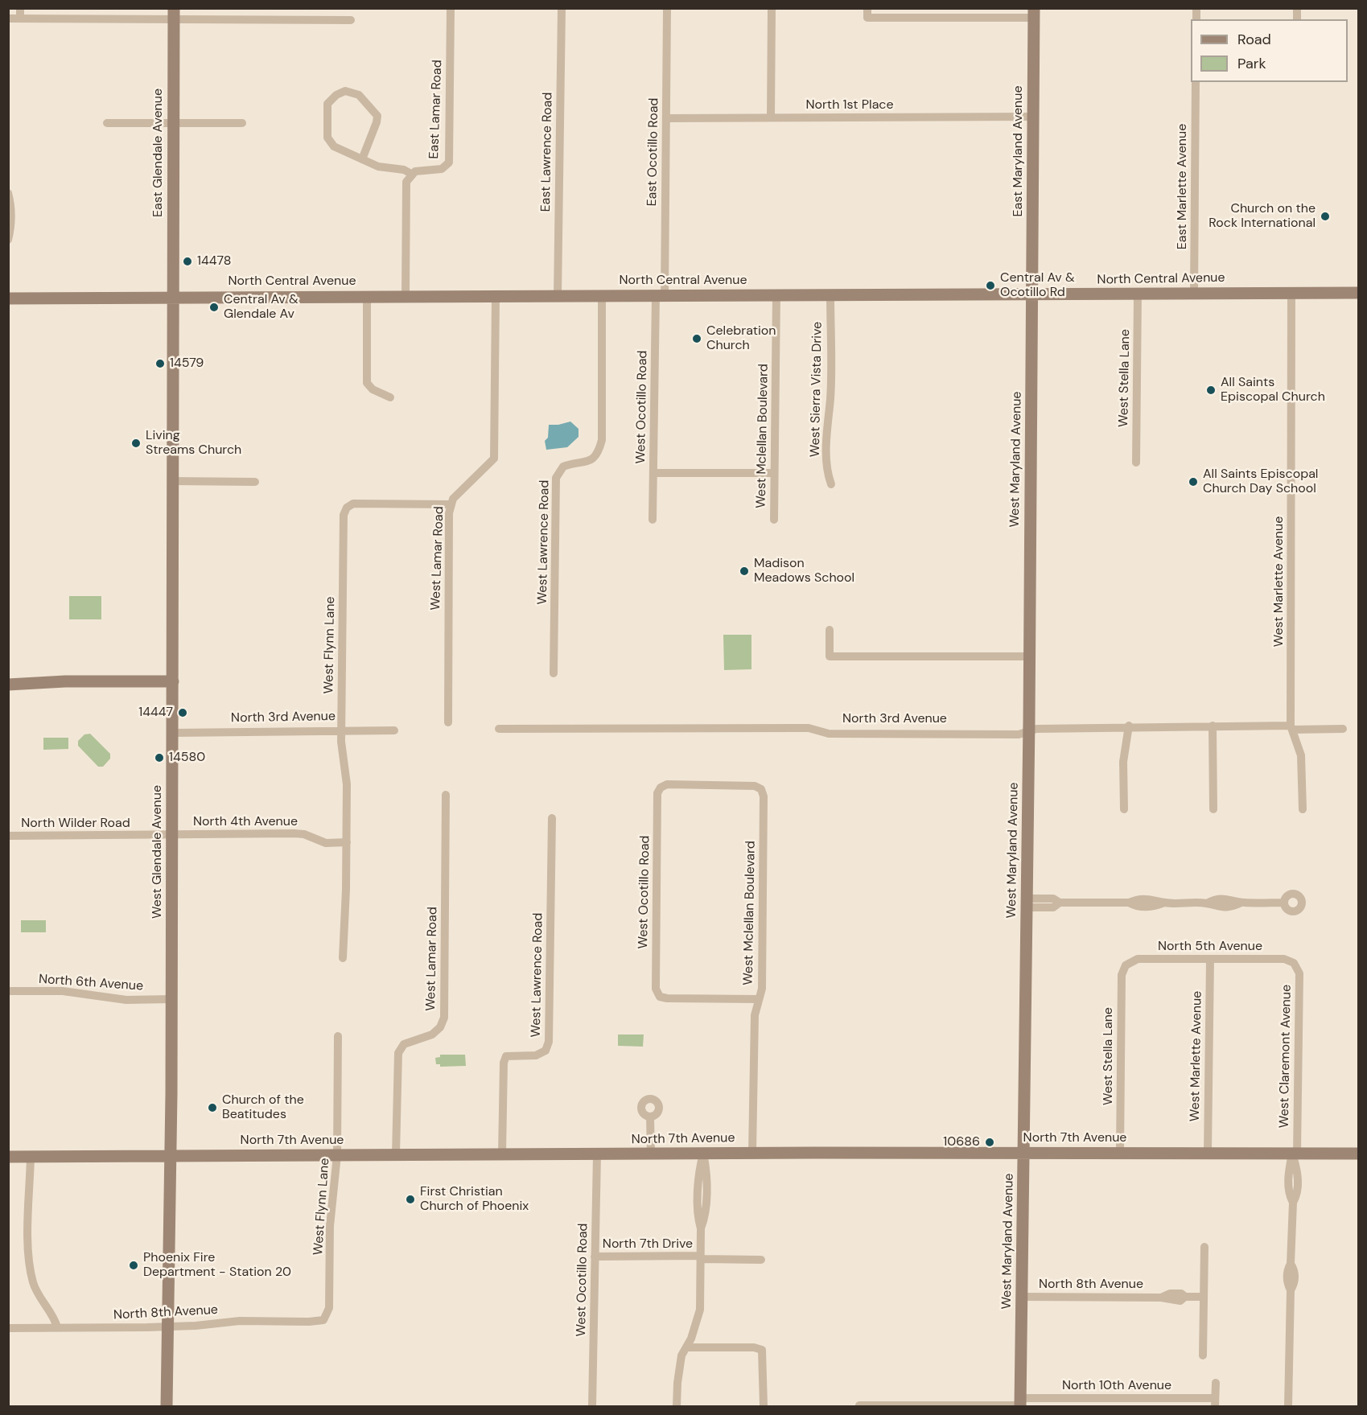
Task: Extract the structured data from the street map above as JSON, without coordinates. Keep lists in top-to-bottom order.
{
  "streets": {
    "main road": [
      "East Maryland Avenue",
      "East Glendale Avenue",
      "North Central Avenue",
      "West Maryland Avenue",
      "West Glendale Avenue",
      "North 7th Avenue"
    ],
    "street": [
      "North 1st Place",
      "East Lamar Road",
      "East Lawrence Road",
      "East Ocotillo Road",
      "East Marlette Avenue",
      "West Stella Lane",
      "West Sierra Vista Drive",
      "West Ocotillo Road",
      "West Mclellan Boulevard",
      "West Lawrence Road",
      "West Lamar Road",
      "West Marlette Avenue",
      "West Flynn Lane",
      "North 3rd Avenue",
      "North 4th Avenue",
      "North Wilder Road",
      "North 5th Avenue",
      "North 6th Avenue",
      "West Claremont Avenue",
      "North 7th Drive",
      "North 8th Avenue",
      "North 10th Avenue"
    ]
  },
  "crossings": [
    ["North 1st Place", "East Maryland Avenue"],
    ["North 1st Place", "East Ocotillo Road"],
    ["East Maryland Avenue", "North Central Avenue"],
    ["East Maryland Avenue", "West Maryland Avenue"],
    ["East Lawrence Road", "North Central Avenue"],
    ["East Ocotillo Road", "North Central Avenue"],
    ["East Ocotillo Road", "West Ocotillo Road"],
    ["East Glendale Avenue", "North Central Avenue"],
    ["East Glendale Avenue", "West Glendale Avenue"],
    ["East Marlette Avenue", "North Central Avenue"],
    ["North Central Avenue", "West Stella Lane"],
    ["North Central Avenue", "West Sierra Vista Drive"],
    ["North Central Avenue", "West Ocotillo Road"],
    ["North Central Avenue", "West Mclellan Boulevard"],
    ["North Central Avenue", "West Maryland Avenue"],
    ["North Central Avenue", "West Lawrence Road"],
    ["North Central Avenue", "West Lamar Road"],
    ["North Central Avenue", "West Marlette Avenue"],
    ["North Central Avenue", "West Glendale Avenue"],
    ["West Stella Lane", "North 5th Avenue"],
    ["West Stella Lane", "North 7th Avenue"],
    ["West Ocotillo Road", "West Mclellan Boulevard"],
    ["West Ocotillo Road", "North 7th Avenue"],
    ["West Ocotillo Road", "North 7th Drive"],
    ["West Mclellan Boulevard", "North 7th Avenue"],
    ["West Maryland Avenue", "North 3rd Avenue"],
    ["West Maryland Avenue", "North 7th Avenue"],
    ["West Maryland Avenue", "North 8th Avenue"],
    ["West Maryland Avenue", "North 10th Avenue"],
    ["West Lawrence Road", "North 7th Avenue"],
    ["West Lamar Road", "West Flynn Lane"],
    ["West Lamar Road", "North 7th Avenue"],
    ["West Marlette Avenue", "North 3rd Avenue"],
    ["West Marlette Avenue", "North 5th Avenue"],
    ["West Marlette Avenue", "North 7th Avenue"],
    ["West Flynn Lane", "North 3rd Avenue"],
    ["West Flynn Lane", "North 4th Avenue"],
    ["West Flynn Lane", "North 7th Avenue"],
    ["West Flynn Lane", "North 8th Avenue"],
    ["North 3rd Avenue", "West Glendale Avenue"],
    ["North 4th Avenue", "North Wilder Road"],
    ["North 4th Avenue", "West Glendale Avenue"],
    ["North Wilder Road", "West Glendale Avenue"],
    ["West Glendale Avenue", "North 6th Avenue"],
    ["West Glendale Avenue", "North 7th Avenue"],
    ["West Glendale Avenue", "North 8th Avenue"],
    ["North 5th Avenue", "West Claremont Avenue"],
    ["West Claremont Avenue", "North 7th Avenue"]
  ],
  "places": [
    "Church on the Rock International",
    "14478",
    "Central Av & Ocotillo Rd",
    "Central Av & Glendale Av",
    "Celebration Church",
    "14579",
    "All Saints Episcopal Church",
    "Living Streams Church",
    "All Saints Episcopal Church Day School",
    "Madison Meadows School",
    "14447",
    "14580",
    "Church of the Beatitudes",
    "10686",
    "First Christian Church of Phoenix",
    "Phoenix Fire Department - Station 20"
  ],
  "legend": ["Road", "Park"]
}
